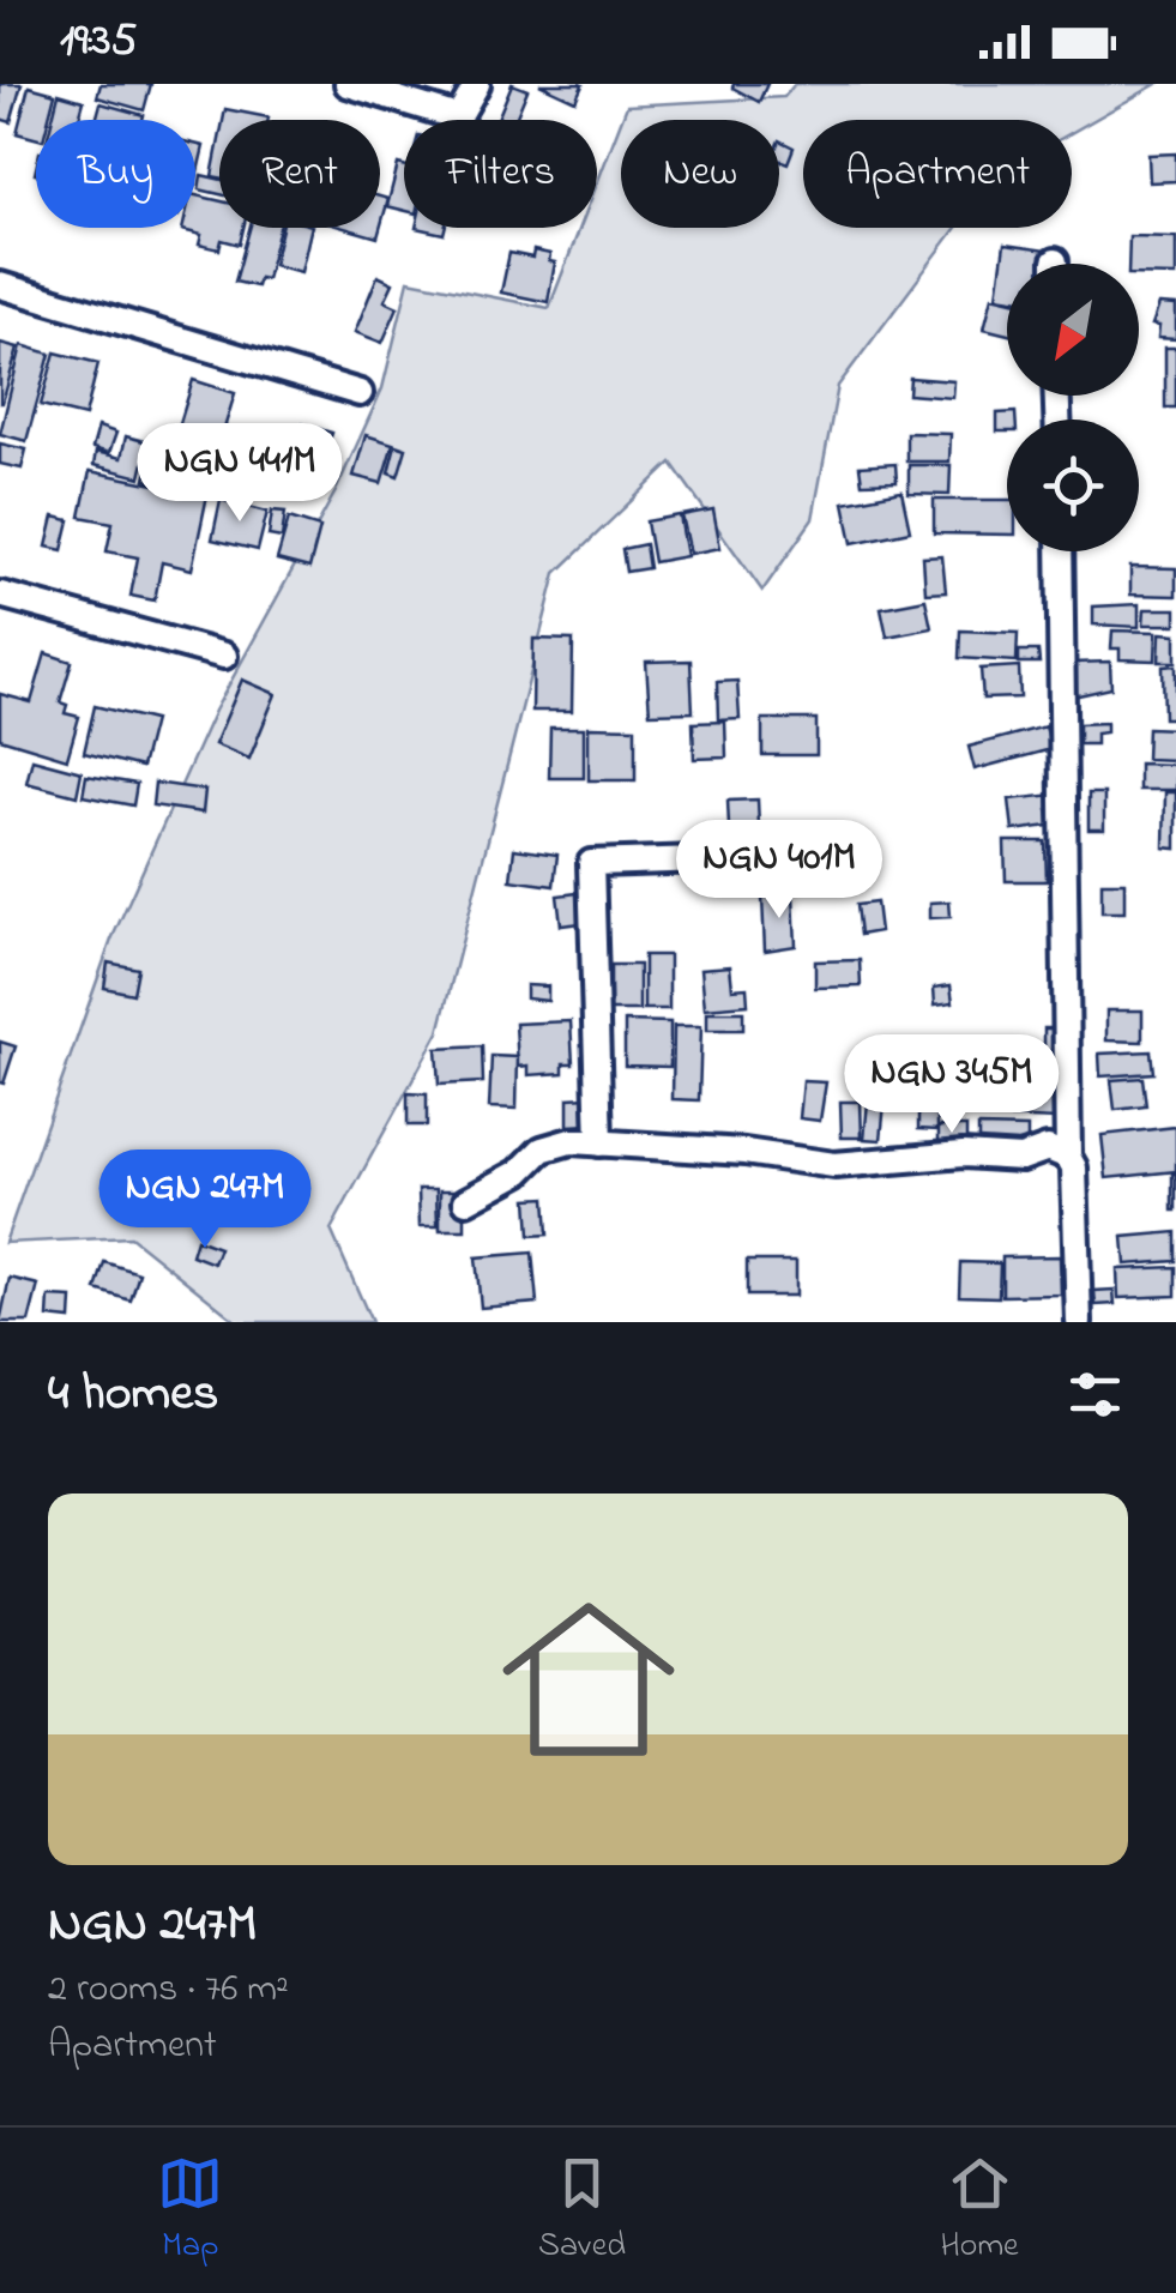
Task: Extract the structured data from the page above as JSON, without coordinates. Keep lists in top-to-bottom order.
{
  "north": "bottom left",
  "page": {
    "status": "19:35",
    "chip": [
      "Buy",
      "Rent",
      "Filters",
      "New",
      "Apartment"
    ],
    "price": [
      "NGN 441M",
      "NGN 401M",
      "NGN 345M",
      "NGN 247M"
    ],
    "heading": "4 homes",
    "list": [
      {
        "name": "NGN 247M",
        "note": "2 rooms · 76 m² · Apartment"
      }
    ],
    "tabs": ["Map", "Saved", "Home"]
  }
}
